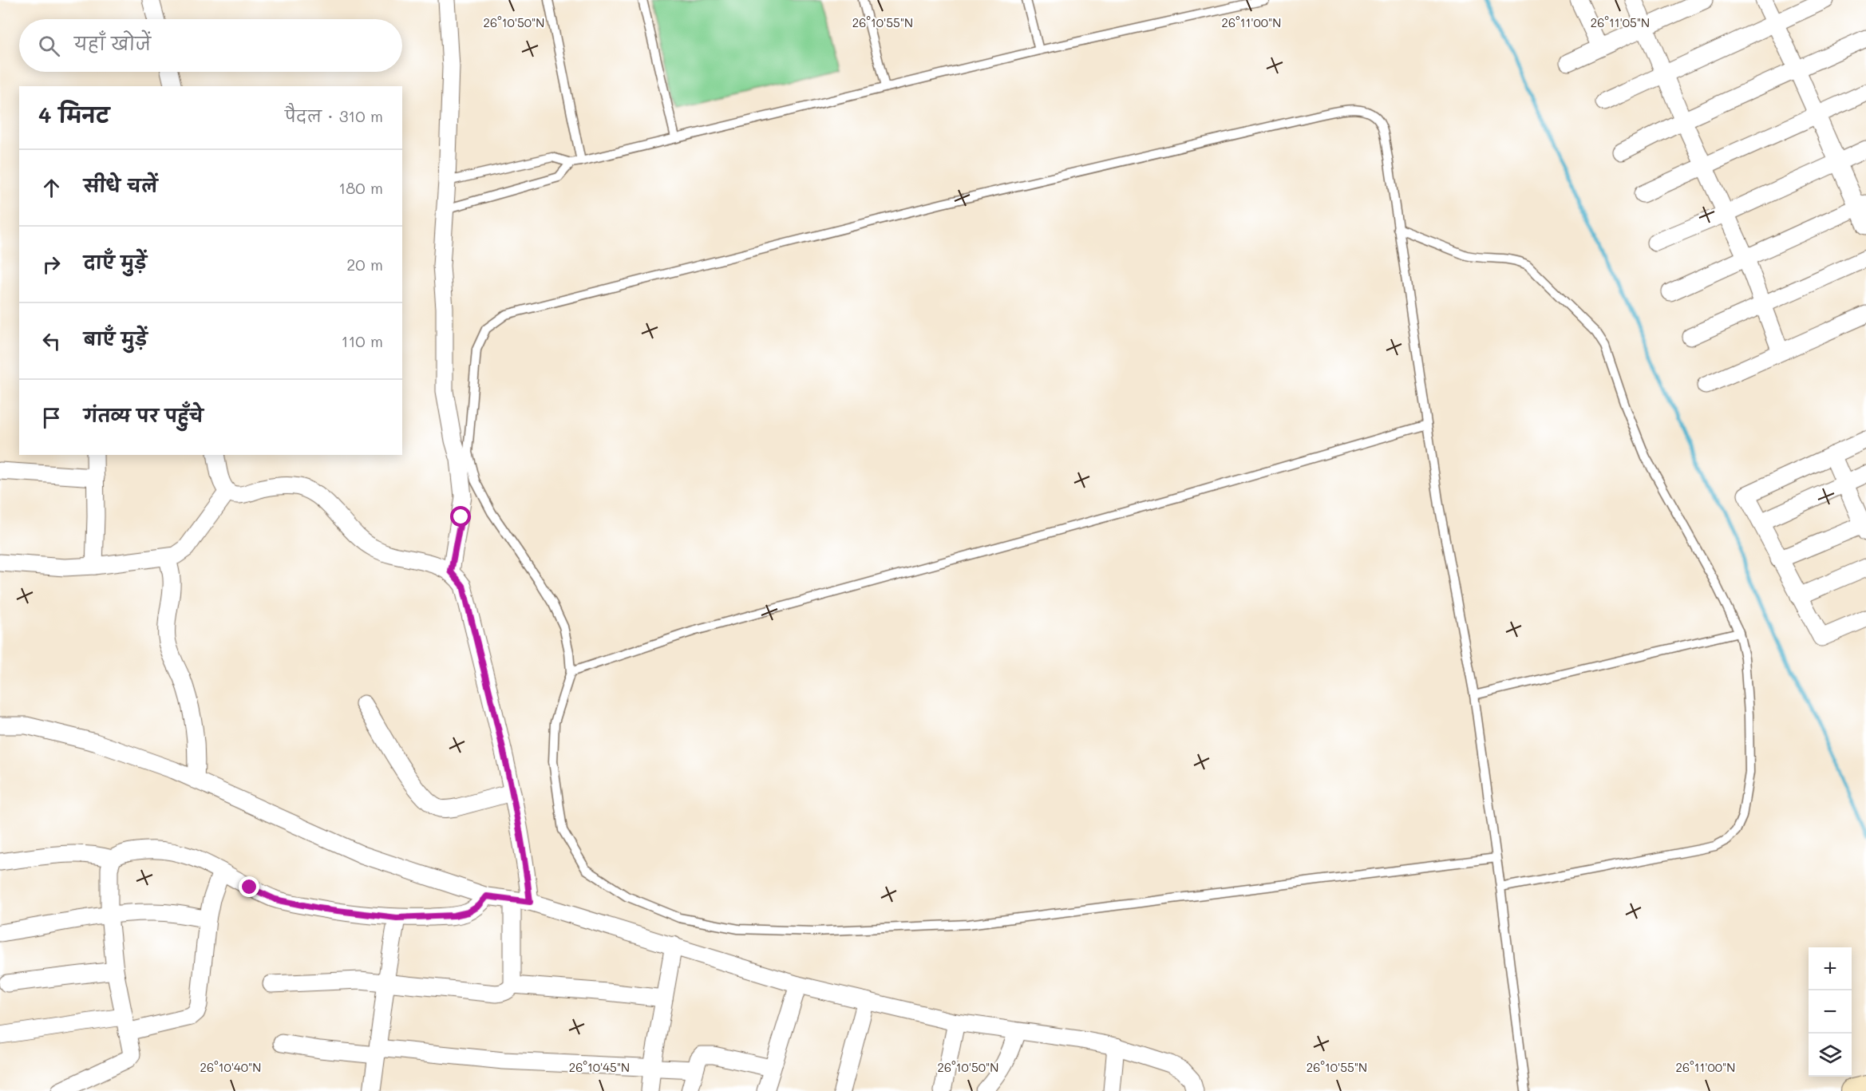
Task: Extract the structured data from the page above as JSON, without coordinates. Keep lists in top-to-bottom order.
{
  "page": {
    "search": "यहाँ खोजें",
    "heading": ["4 मिनट", "पैदल · 310 m"],
    "list": [
      ["सीधे चलें", "180 m"],
      ["दाएँ मुड़ें", "20 m"],
      ["बाएँ मुड़ें", "110 m"],
      "गंतव्य पर पहुँचे"
    ],
    "map_buttons": ["+", "−"]
  },
  "coordinates": [
    "26°10'50\"N",
    "26°10'55\"N",
    "26°11'00\"N",
    "26°11'05\"N",
    "26°10'40\"N",
    "26°10'45\"N"
  ]
}
